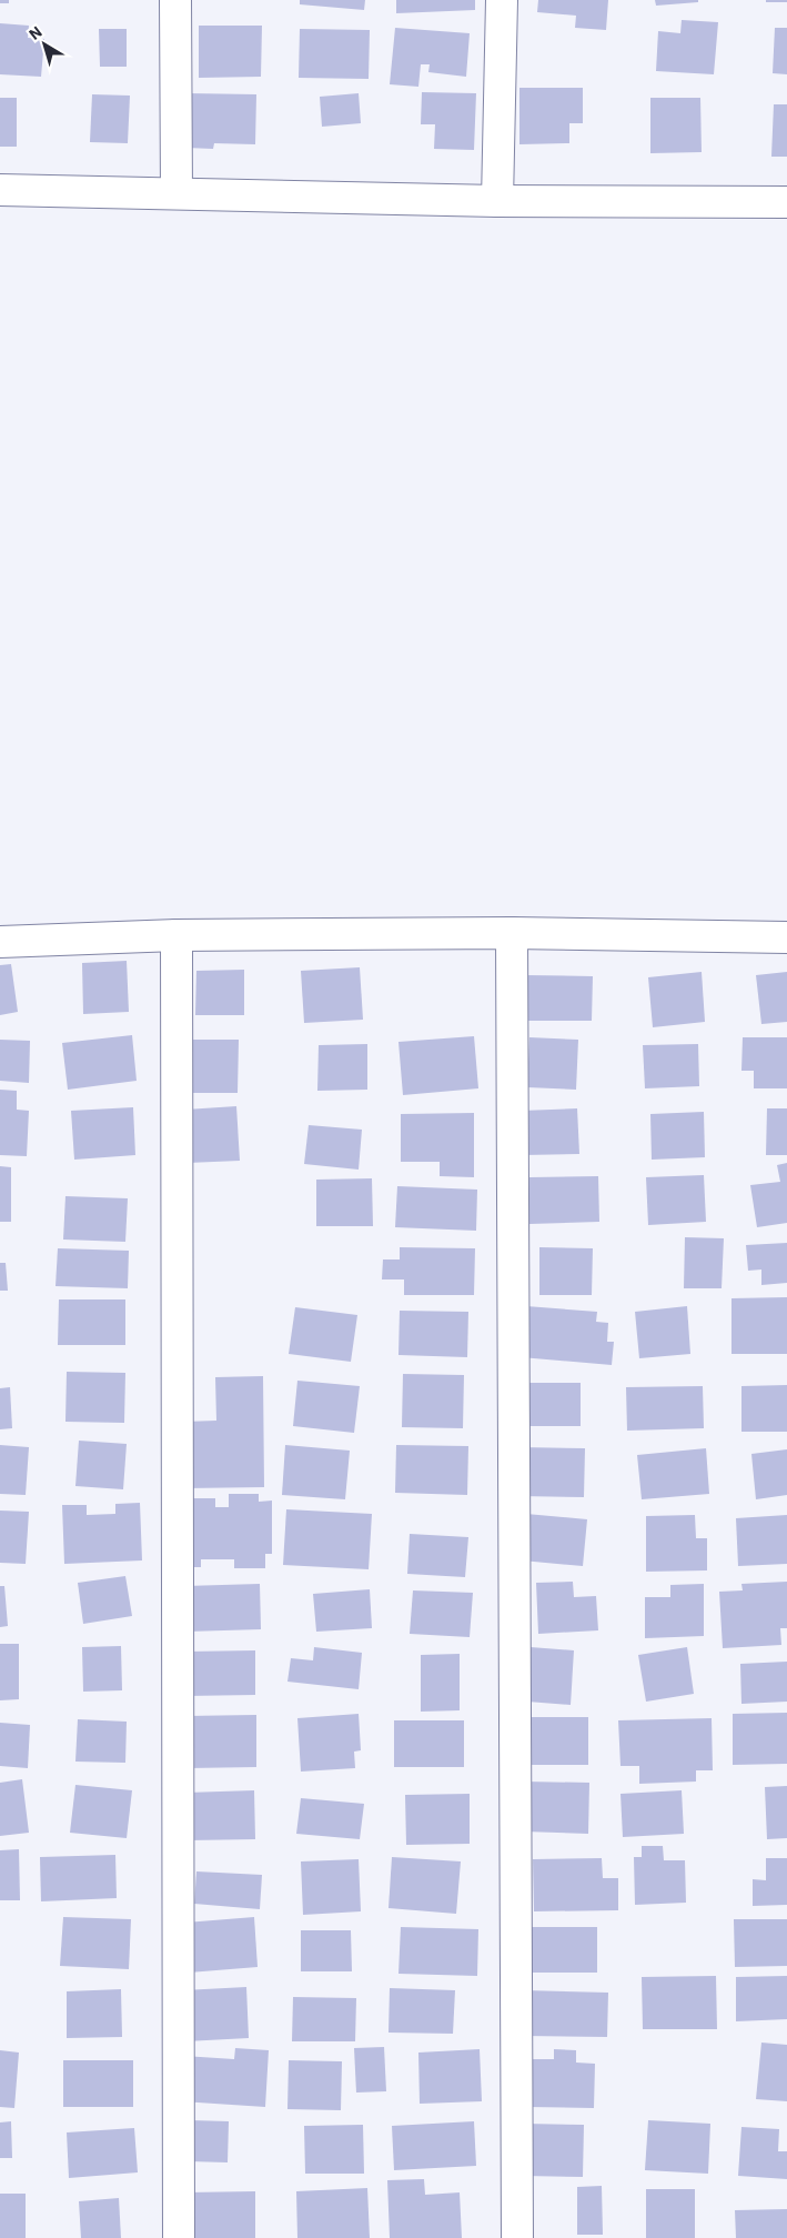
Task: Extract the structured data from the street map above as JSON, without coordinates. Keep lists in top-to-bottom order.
{
  "north": "top left"
}
